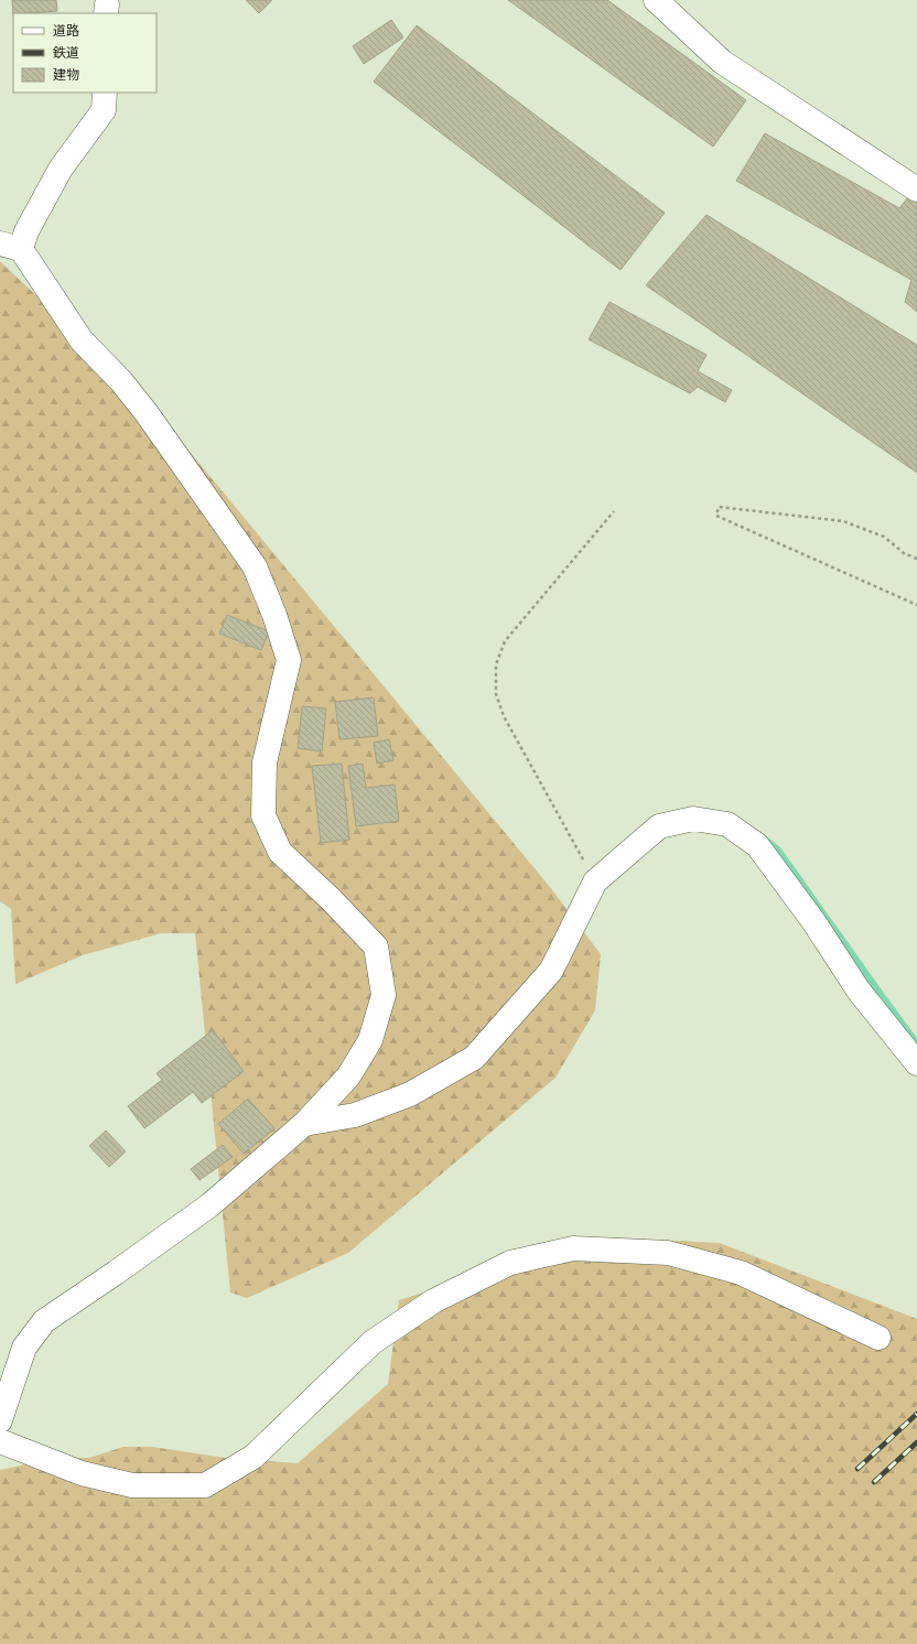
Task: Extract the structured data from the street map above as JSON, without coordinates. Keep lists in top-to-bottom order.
{
  "legend": ["道路", "鉄道", "建物"]
}
